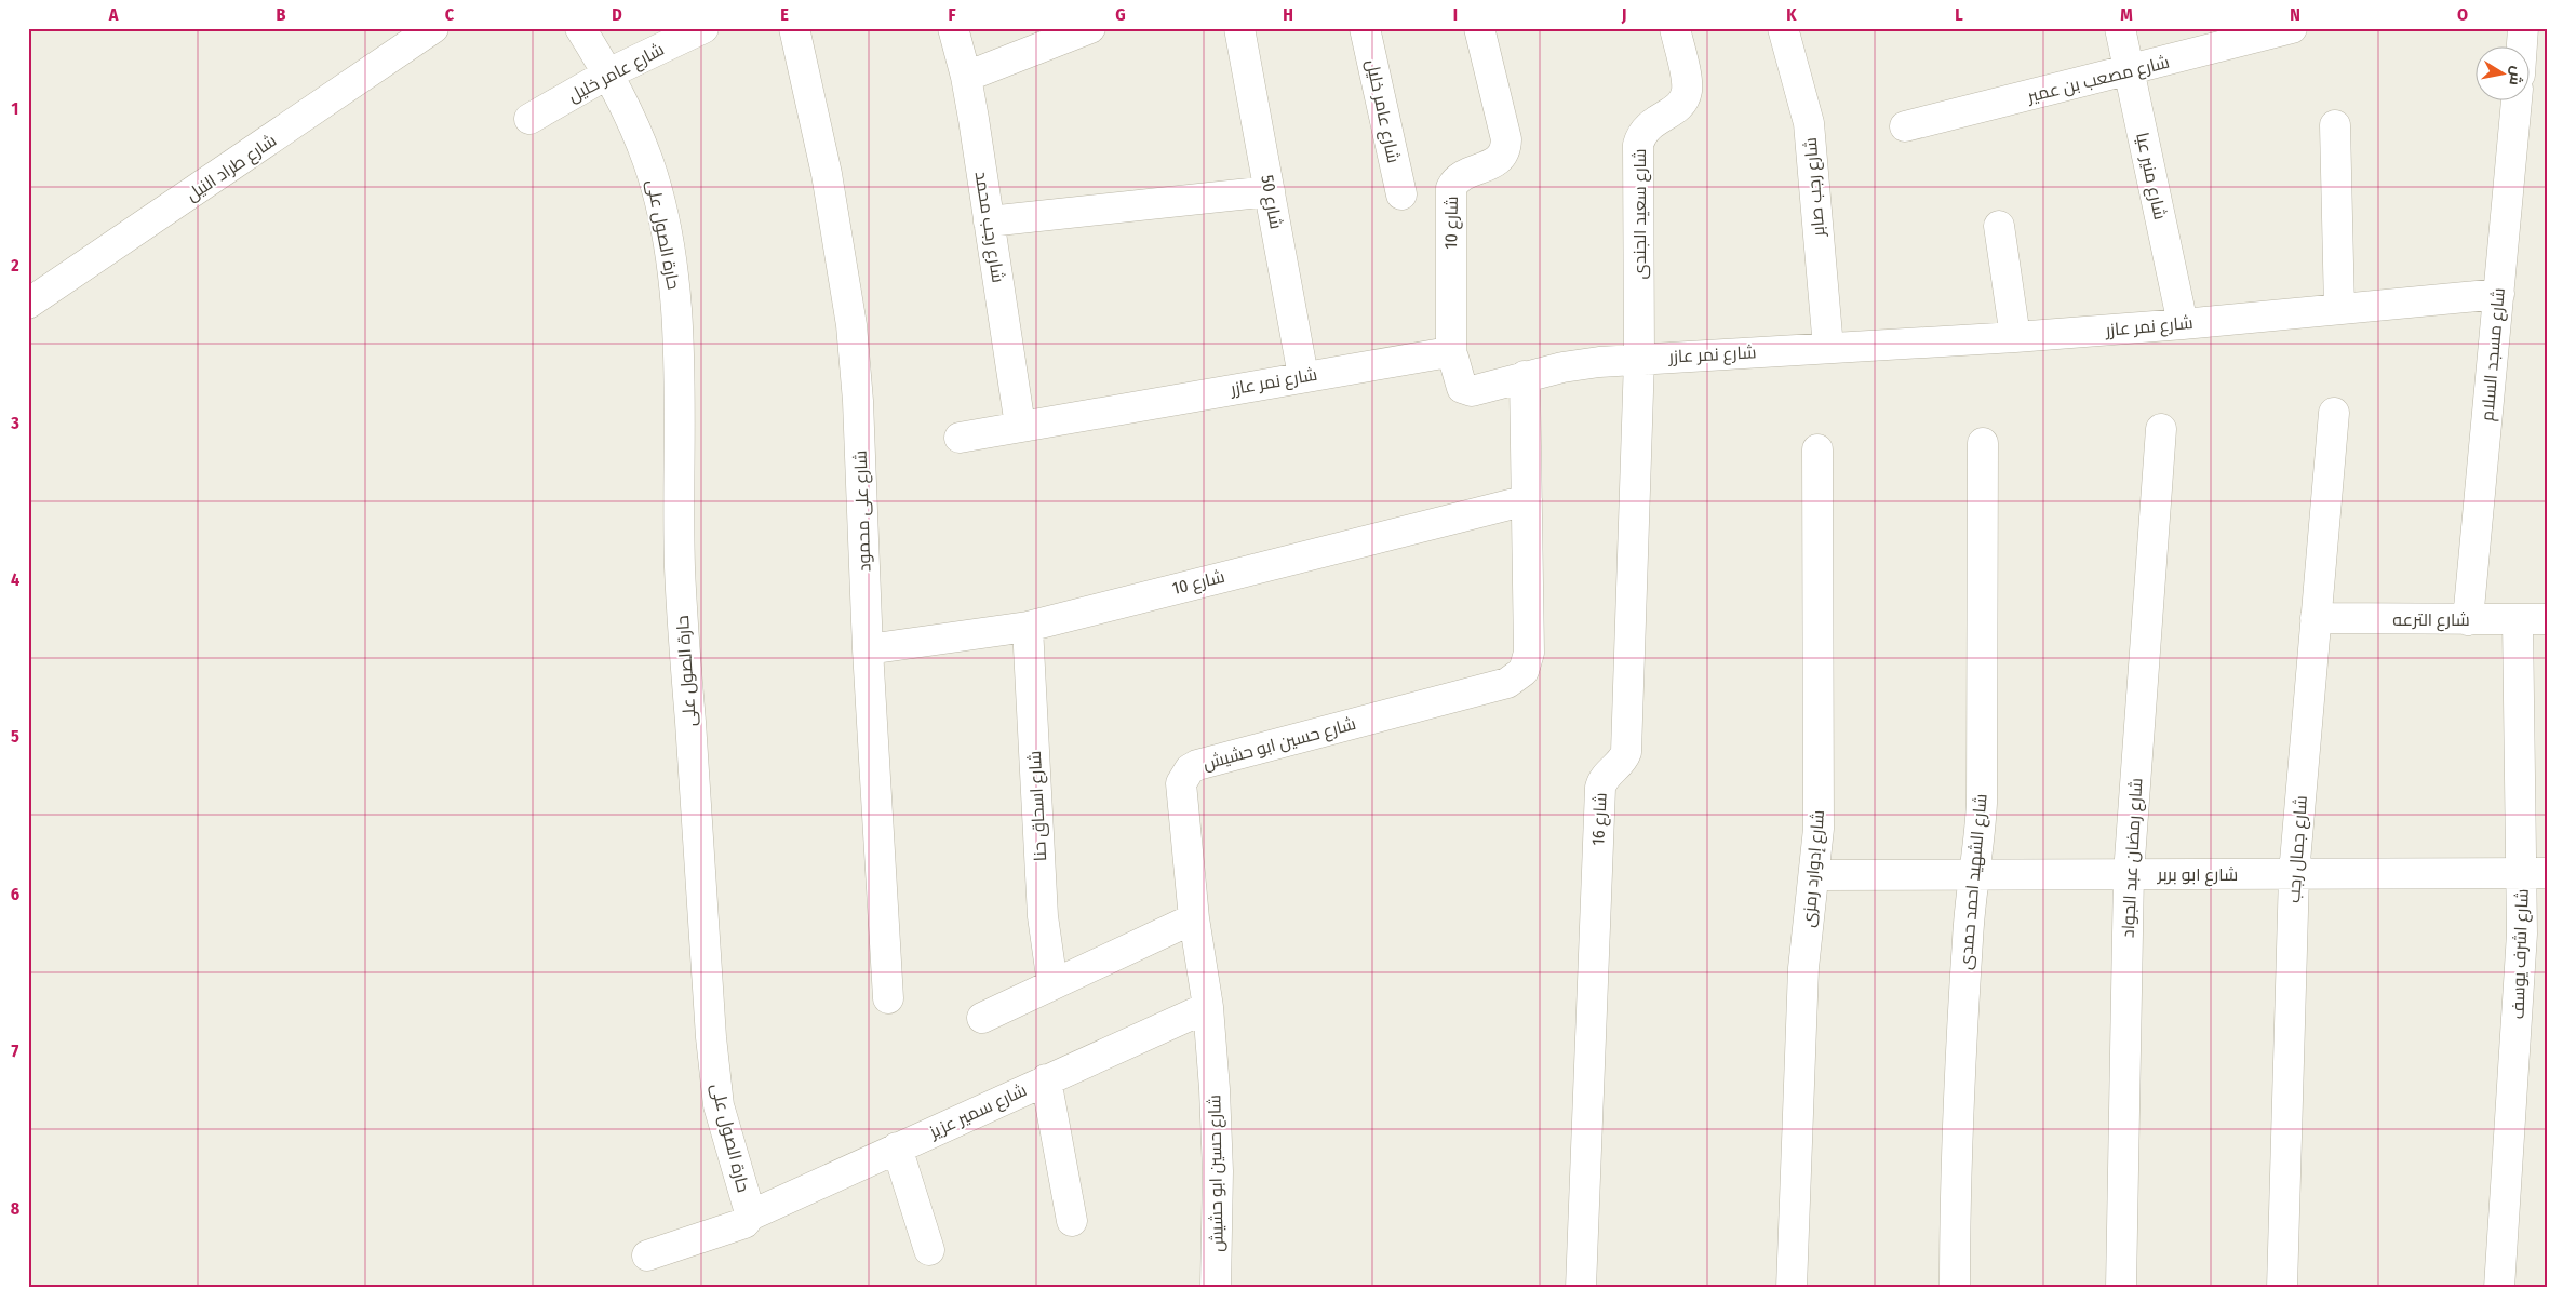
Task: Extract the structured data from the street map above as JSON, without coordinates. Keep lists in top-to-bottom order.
{
  "streets": {
    "street": [
      "شارع عامر خليل",
      "شارع مصعب بن عمير",
      "شارع طراد النيل",
      "شارع منير عيا",
      "شارع رجب صابر",
      "شارع 50",
      "شارع سعيد الجندى",
      "شارع 10",
      "شارع رجب محمد",
      "حارة الصول على",
      "شارع نمر عازر",
      "شارع مسجد السلام",
      "شارع على محمود",
      "شارع الترعه",
      "شارع حسين ابو حشيش",
      "شارع اسحاق حنا",
      "شارع 16",
      "شارع جمال رجب",
      "شارع رمضان عبد الجواد",
      "شارع إدوارد رمزى",
      "شارع ابو بربر",
      "شارع الشهيد احمد حمدى",
      "شارع اشرف يوسف",
      "شارع سمير عزيز"
    ]
  },
  "crossings": [
    ["شارع عامر خليل", "حارة الصول على"],
    ["شارع مصعب بن عمير", "شارع منير عيا"],
    ["شارع منير عيا", "شارع نمر عازر"],
    ["شارع رجب صابر", "شارع نمر عازر"],
    ["شارع 50", "شارع نمر عازر"],
    ["شارع سعيد الجندى", "شارع نمر عازر"],
    ["شارع سعيد الجندى", "شارع 16"],
    ["شارع 10", "شارع نمر عازر"],
    ["شارع 10", "شارع على محمود"],
    ["شارع 10", "شارع حسين ابو حشيش"],
    ["شارع 10", "شارع اسحاق حنا"],
    ["شارع رجب محمد", "شارع نمر عازر"],
    ["حارة الصول على", "شارع سمير عزيز"],
    ["شارع نمر عازر", "شارع مسجد السلام"],
    ["شارع نمر عازر", "شارع حسين ابو حشيش"],
    ["شارع نمر عازر", "شارع 16"],
    ["شارع مسجد السلام", "شارع الترعه"],
    ["شارع الترعه", "شارع جمال رجب"],
    ["شارع الترعه", "شارع اشرف يوسف"],
    ["شارع حسين ابو حشيش", "شارع سمير عزيز"],
    ["شارع جمال رجب", "شارع ابو بربر"],
    ["شارع رمضان عبد الجواد", "شارع ابو بربر"],
    ["شارع إدوارد رمزى", "شارع ابو بربر"],
    ["شارع ابو بربر", "شارع الشهيد احمد حمدى"],
    ["شارع ابو بربر", "شارع اشرف يوسف"]
  ],
  "north": "right",
  "grid": {
    "columns": [
      "A",
      "B",
      "C",
      "D",
      "E",
      "F",
      "G",
      "H",
      "I",
      "J",
      "K",
      "L",
      "M",
      "N",
      "O"
    ],
    "rows": [
      "1",
      "2",
      "3",
      "4",
      "5",
      "6",
      "7",
      "8"
    ]
  }
}
